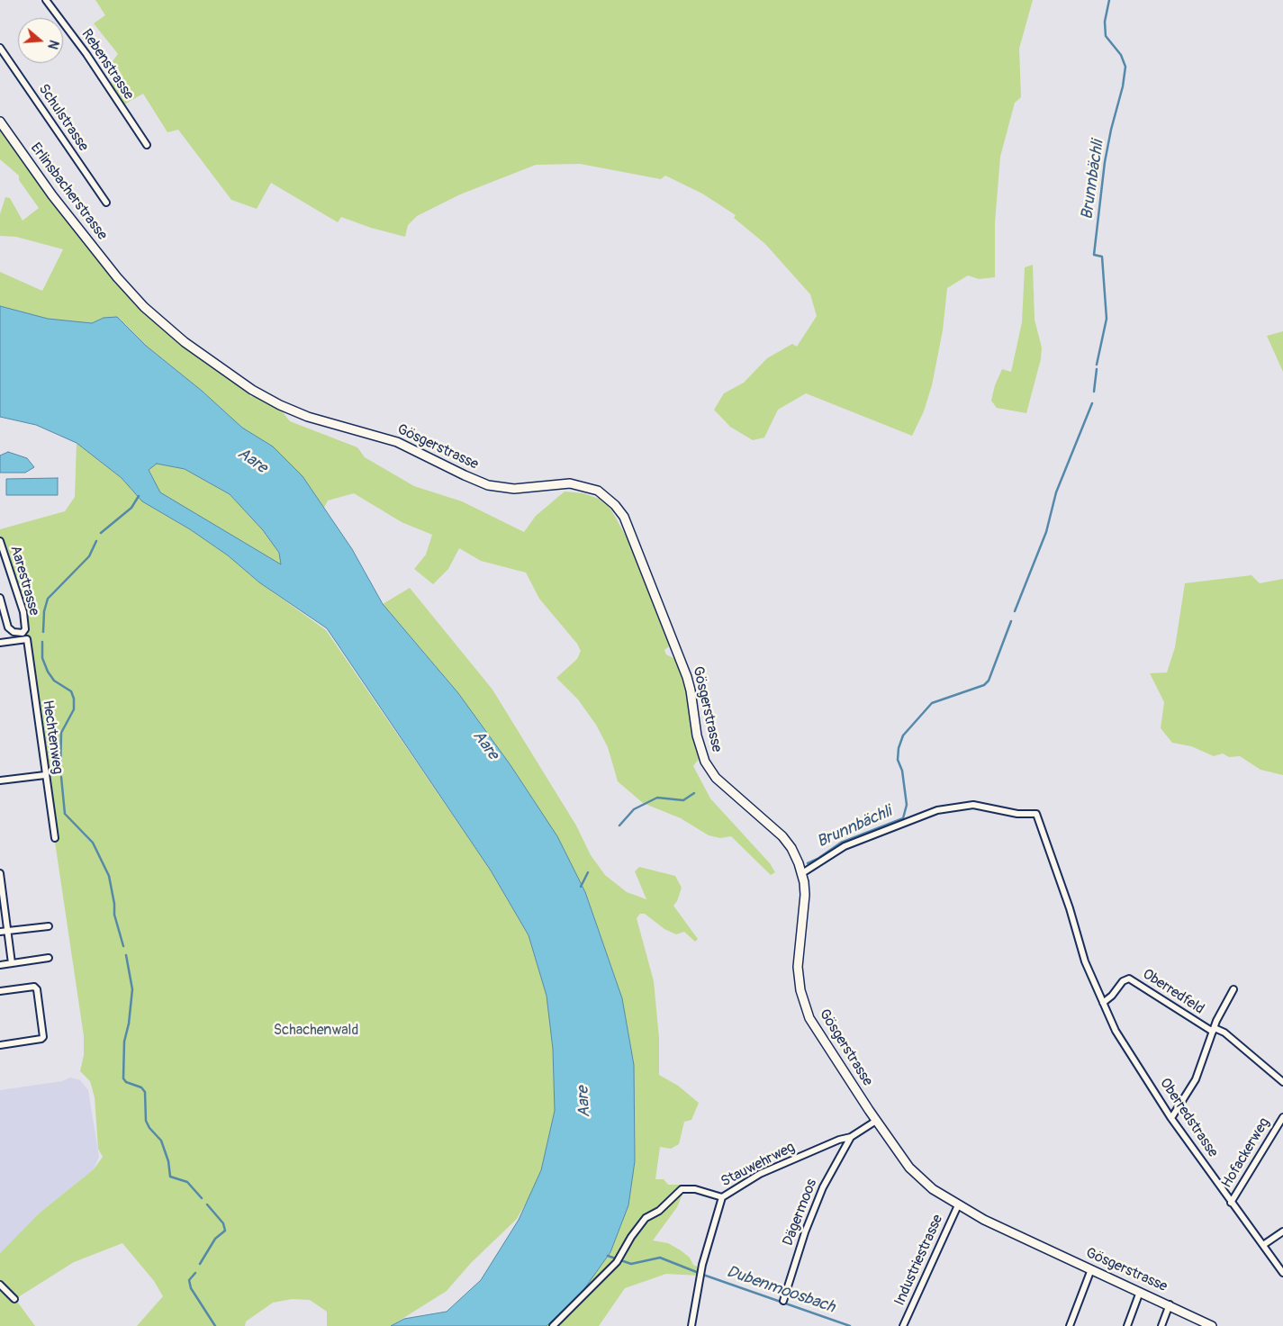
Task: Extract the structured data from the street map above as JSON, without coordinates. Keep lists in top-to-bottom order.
{
  "streets": {
    "main road": ["Erlinsbacherstrasse", "Gösgerstrasse"],
    "street": [
      "Rebenstrasse",
      "Schulstrasse",
      "Aarestrasse",
      "Hechtenweg",
      "Oberredfeld",
      "Oberredstrasse",
      "Hofackerweg",
      "Stauwehrweg",
      "Dägermoos",
      "Industriestrasse"
    ]
  },
  "crossings": [
    ["Erlinsbacherstrasse", "Gösgerstrasse"],
    ["Gösgerstrasse", "Oberredstrasse"],
    ["Gösgerstrasse", "Stauwehrweg"],
    ["Gösgerstrasse", "Industriestrasse"],
    ["Oberredfeld", "Oberredstrasse"],
    ["Oberredstrasse", "Hofackerweg"],
    ["Stauwehrweg", "Dägermoos"]
  ],
  "water": ["Brunnbächli", "Aare", "Dubenmoosbach"],
  "parks": ["Schachenwald"],
  "north": "right"
}
